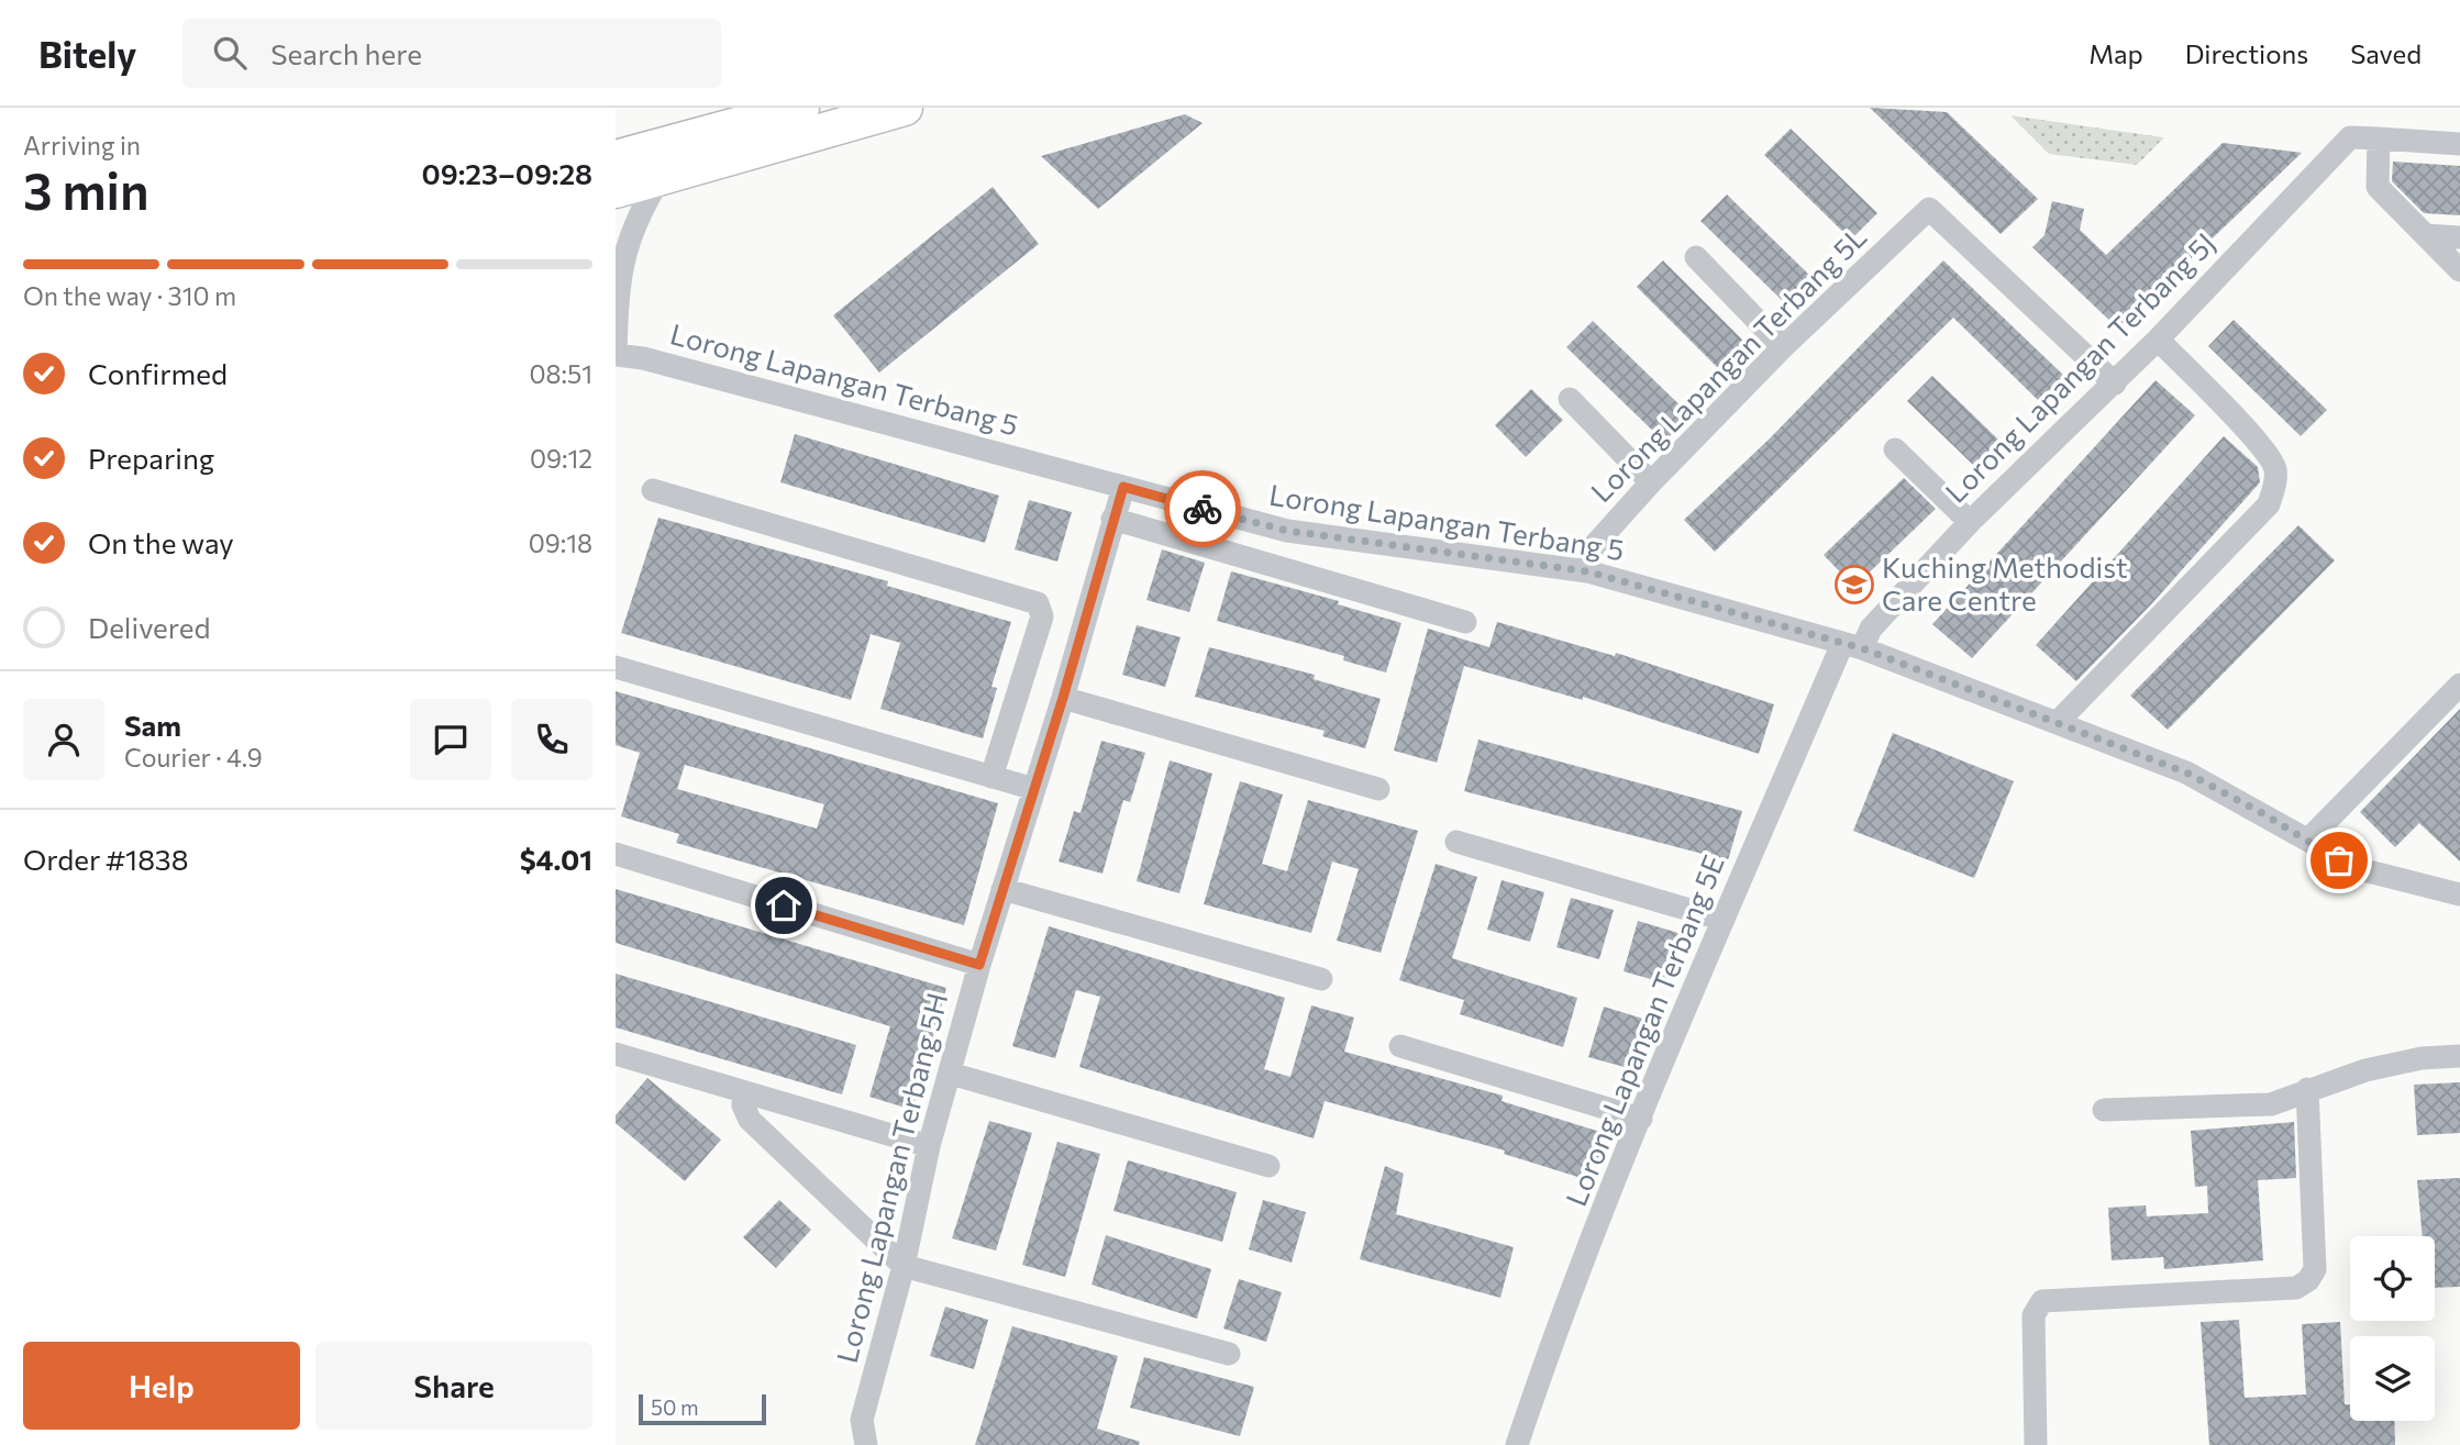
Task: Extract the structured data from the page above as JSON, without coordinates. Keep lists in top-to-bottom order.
{
  "streets": {
    "street": [
      "Lorong Lapangan Terbang 5L",
      "Lorong Lapangan Terbang 5J",
      "Lorong Lapangan Terbang 5",
      "Lorong Lapangan Terbang 5E",
      "Lorong Lapangan Terbang 5H"
    ]
  },
  "crossings": [
    ["Lorong Lapangan Terbang 5L", "Lorong Lapangan Terbang 5J"],
    ["Lorong Lapangan Terbang 5L", "Lorong Lapangan Terbang 5"],
    ["Lorong Lapangan Terbang 5J", "Lorong Lapangan Terbang 5"],
    ["Lorong Lapangan Terbang 5J", "Lorong Lapangan Terbang 5E"],
    ["Lorong Lapangan Terbang 5", "Lorong Lapangan Terbang 5E"],
    ["Lorong Lapangan Terbang 5", "Lorong Lapangan Terbang 5H"]
  ],
  "places": {
    "school or university": ["Kuching Methodist Care Centre"]
  },
  "scale_bar": "50 m",
  "page": {
    "header": "Bitely",
    "search": "Search here",
    "nav": ["Map", "Directions", "Saved"],
    "heading": ["3 min", "Arriving in", "09:23–09:28"],
    "panel": [
      "Sam",
      "Courier · 4.9",
      "Order #1838",
      "$4.01"
    ],
    "bar": "On the way · 310 m",
    "list": [
      ["Confirmed", "08:51"],
      ["Preparing", "09:12"],
      ["On the way", "09:18"],
      "Delivered"
    ],
    "buttons": ["Help", "Share"],
    "scale": "50 m"
  }
}
